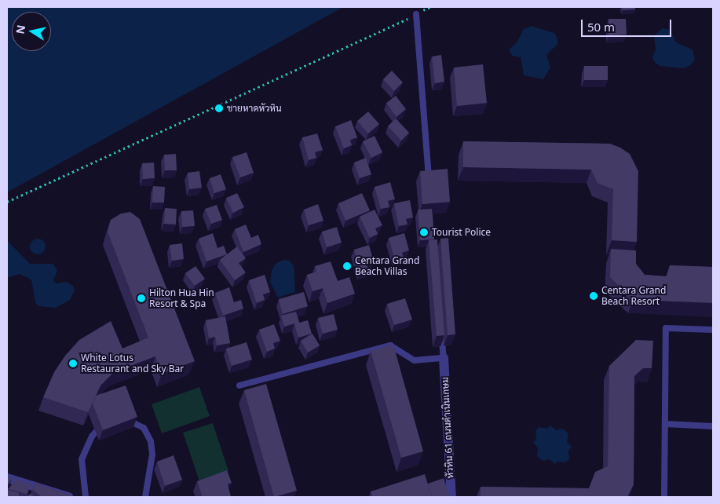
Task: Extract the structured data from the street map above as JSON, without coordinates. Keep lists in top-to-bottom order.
{
  "streets": {
    "street": ["หัวหิน 61 ถนนดำเนินเกษม"]
  },
  "places": [
    "ชายหาดหัวหิน",
    "Tourist Police",
    "Centara Grand Beach Villas",
    "Centara Grand Beach Resort",
    "Hilton Hua Hin Resort & Spa",
    "White Lotus Restaurant and Sky Bar"
  ],
  "scale_bar": "50 m",
  "north": "left"
}
